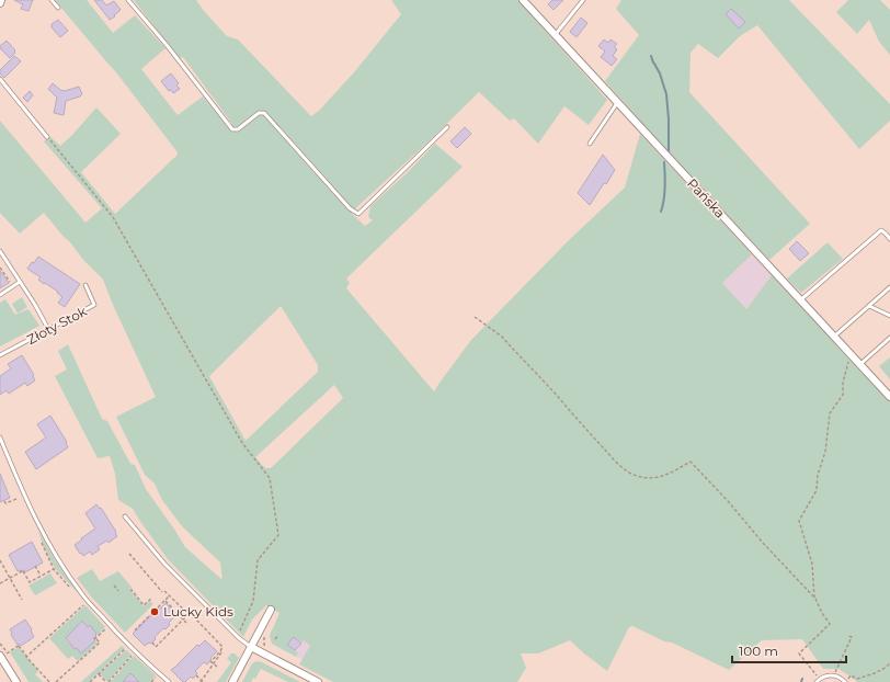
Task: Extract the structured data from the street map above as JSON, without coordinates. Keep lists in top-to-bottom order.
{
  "streets": {
    "street": ["Pańska"],
    "lane": ["Złoty Stok"]
  },
  "places": ["Lucky Kids"],
  "scale_bar": "100 m"
}
